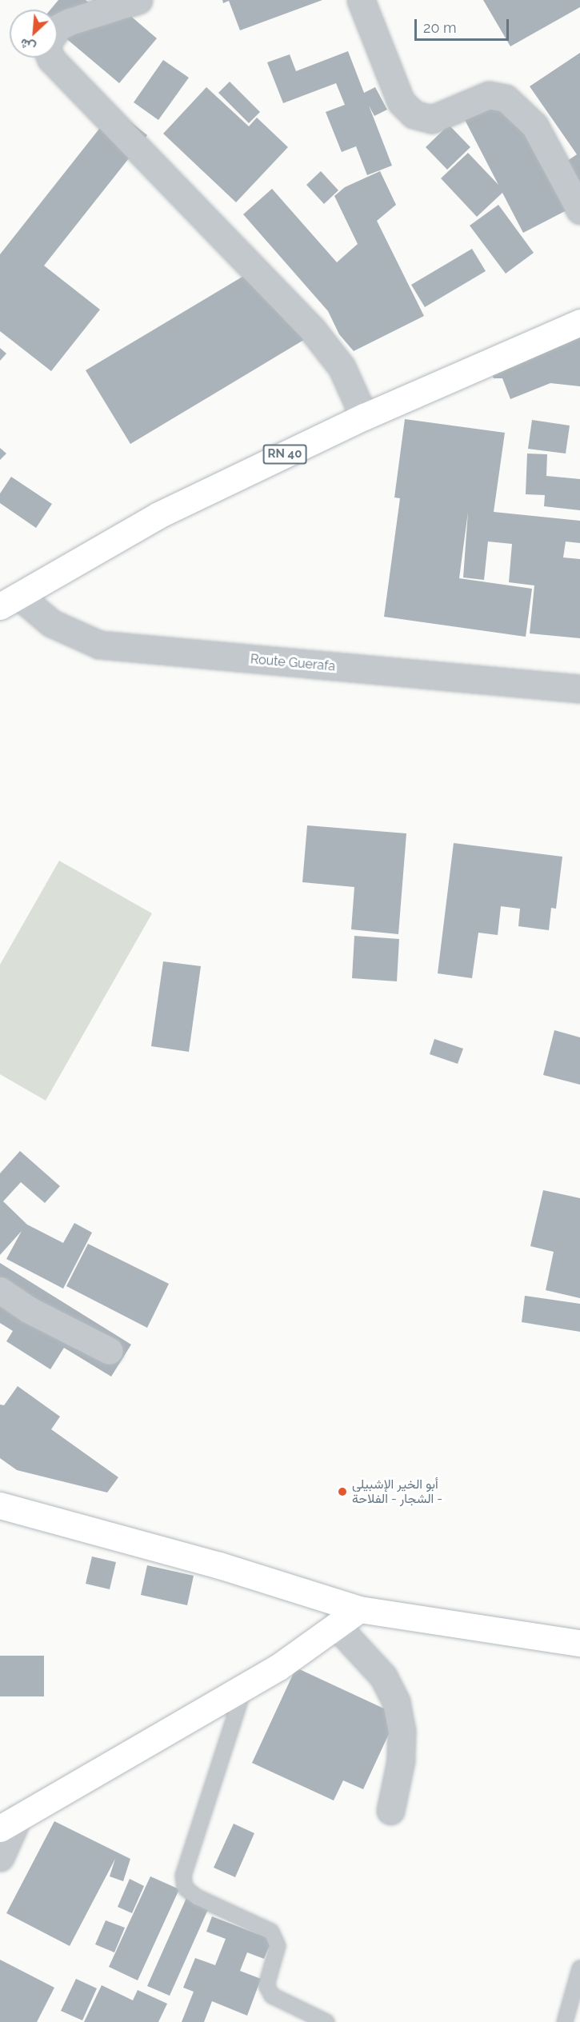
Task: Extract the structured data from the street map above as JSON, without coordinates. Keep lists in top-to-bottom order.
{
  "streets": {
    "street": ["RN 40", "Route Guerafa"]
  },
  "crossings": [
    ["RN 40", "Route Guerafa"]
  ],
  "places": ["أبو الخير الإشبيلي الشجار - الفلاحة -"],
  "scale_bar": "20 m",
  "north": "bottom left"
}
